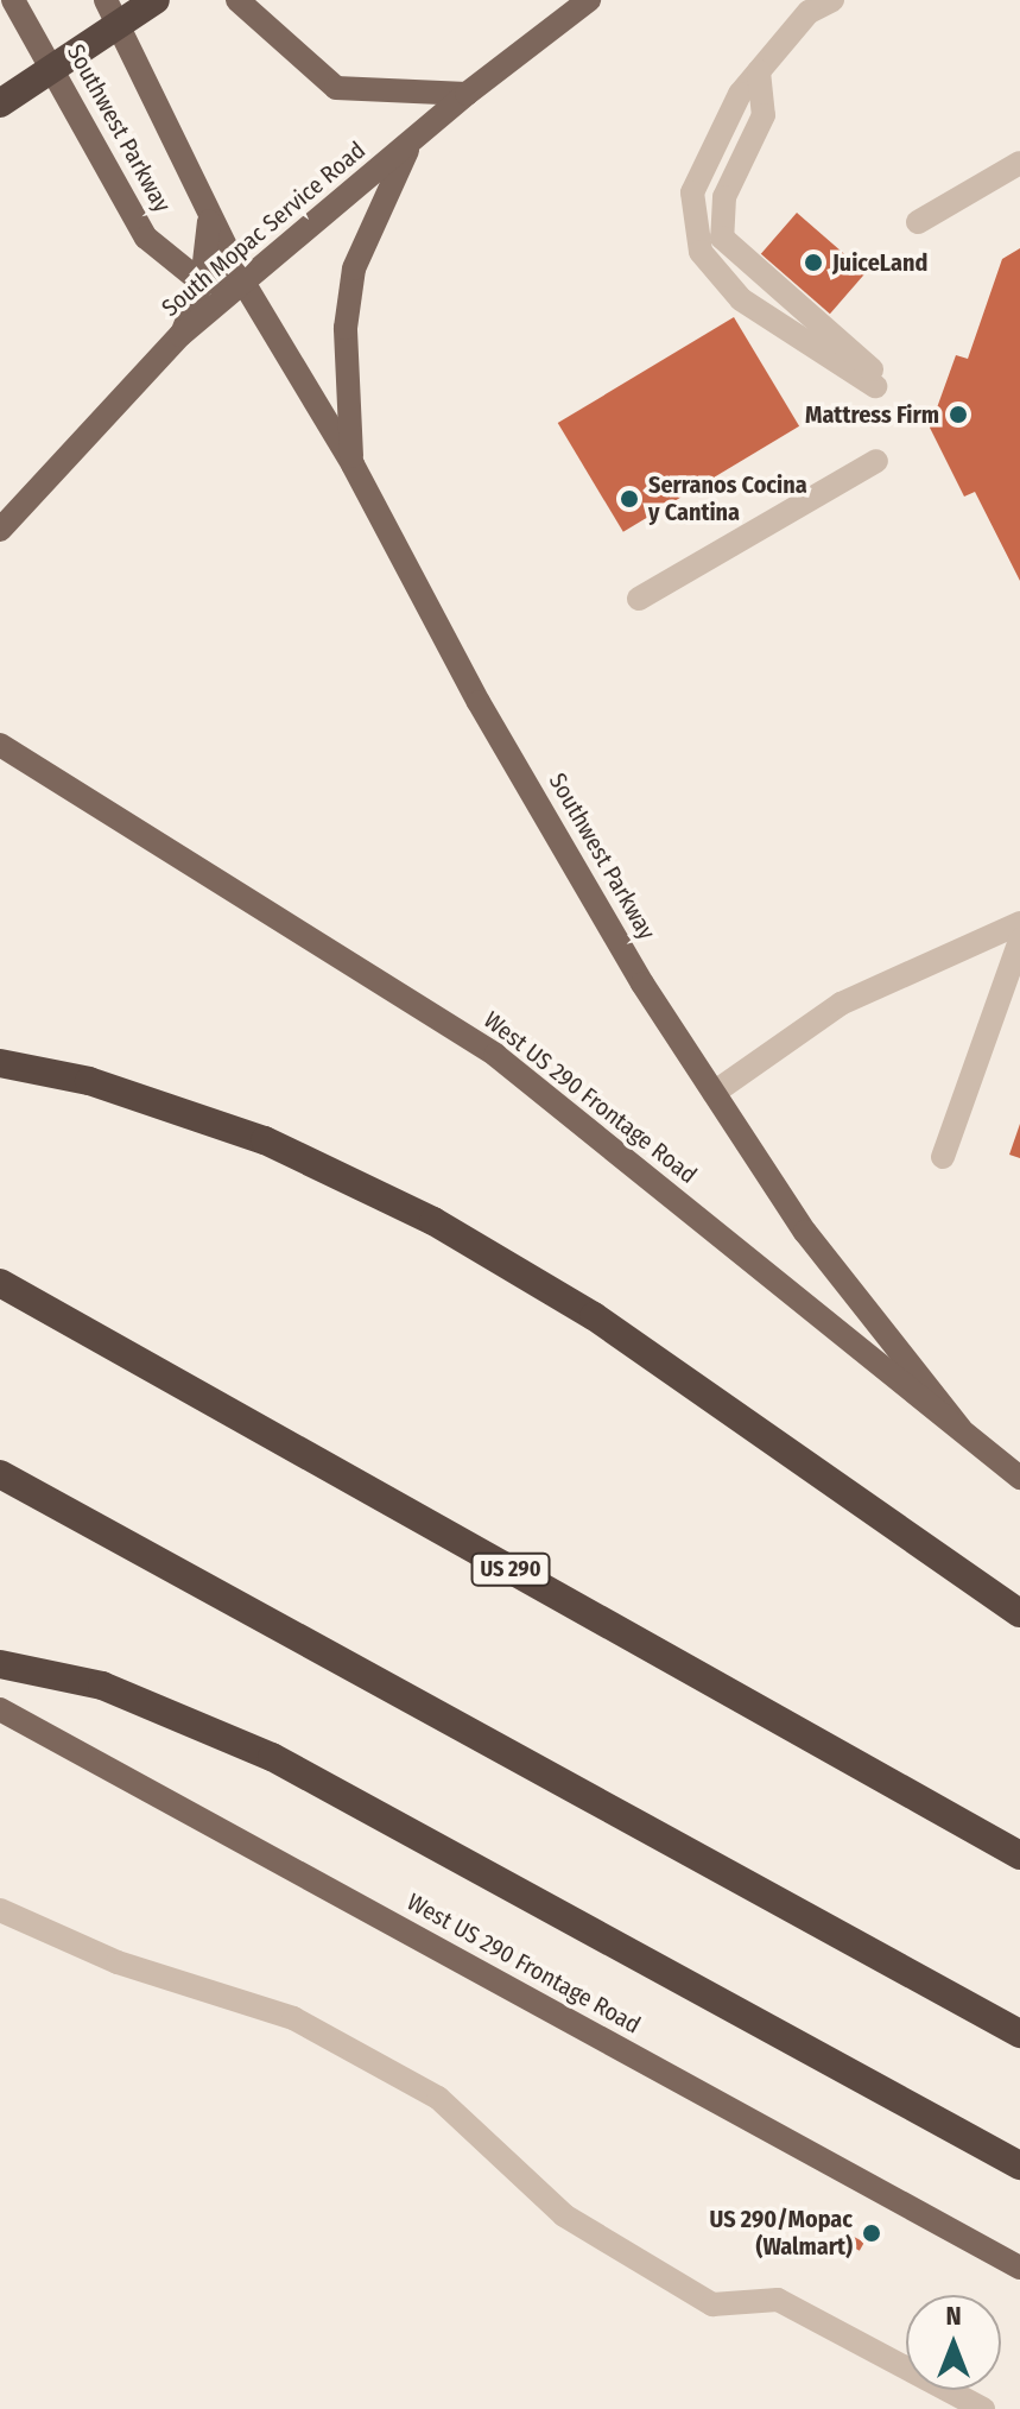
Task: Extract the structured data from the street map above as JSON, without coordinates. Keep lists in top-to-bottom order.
{
  "streets": {
    "highway": ["US 290"],
    "main road": ["Southwest Parkway", "South Mopac Service Road", "West US 290 Frontage Road"]
  },
  "crossings": [
    ["Southwest Parkway", "South Mopac Service Road"],
    ["Southwest Parkway", "West US 290 Frontage Road"]
  ],
  "places": [
    "JuiceLand",
    "Mattress Firm",
    "Serranos Cocina y Cantina",
    "US 290/Mopac (Walmart)"
  ],
  "north": "top"
}
